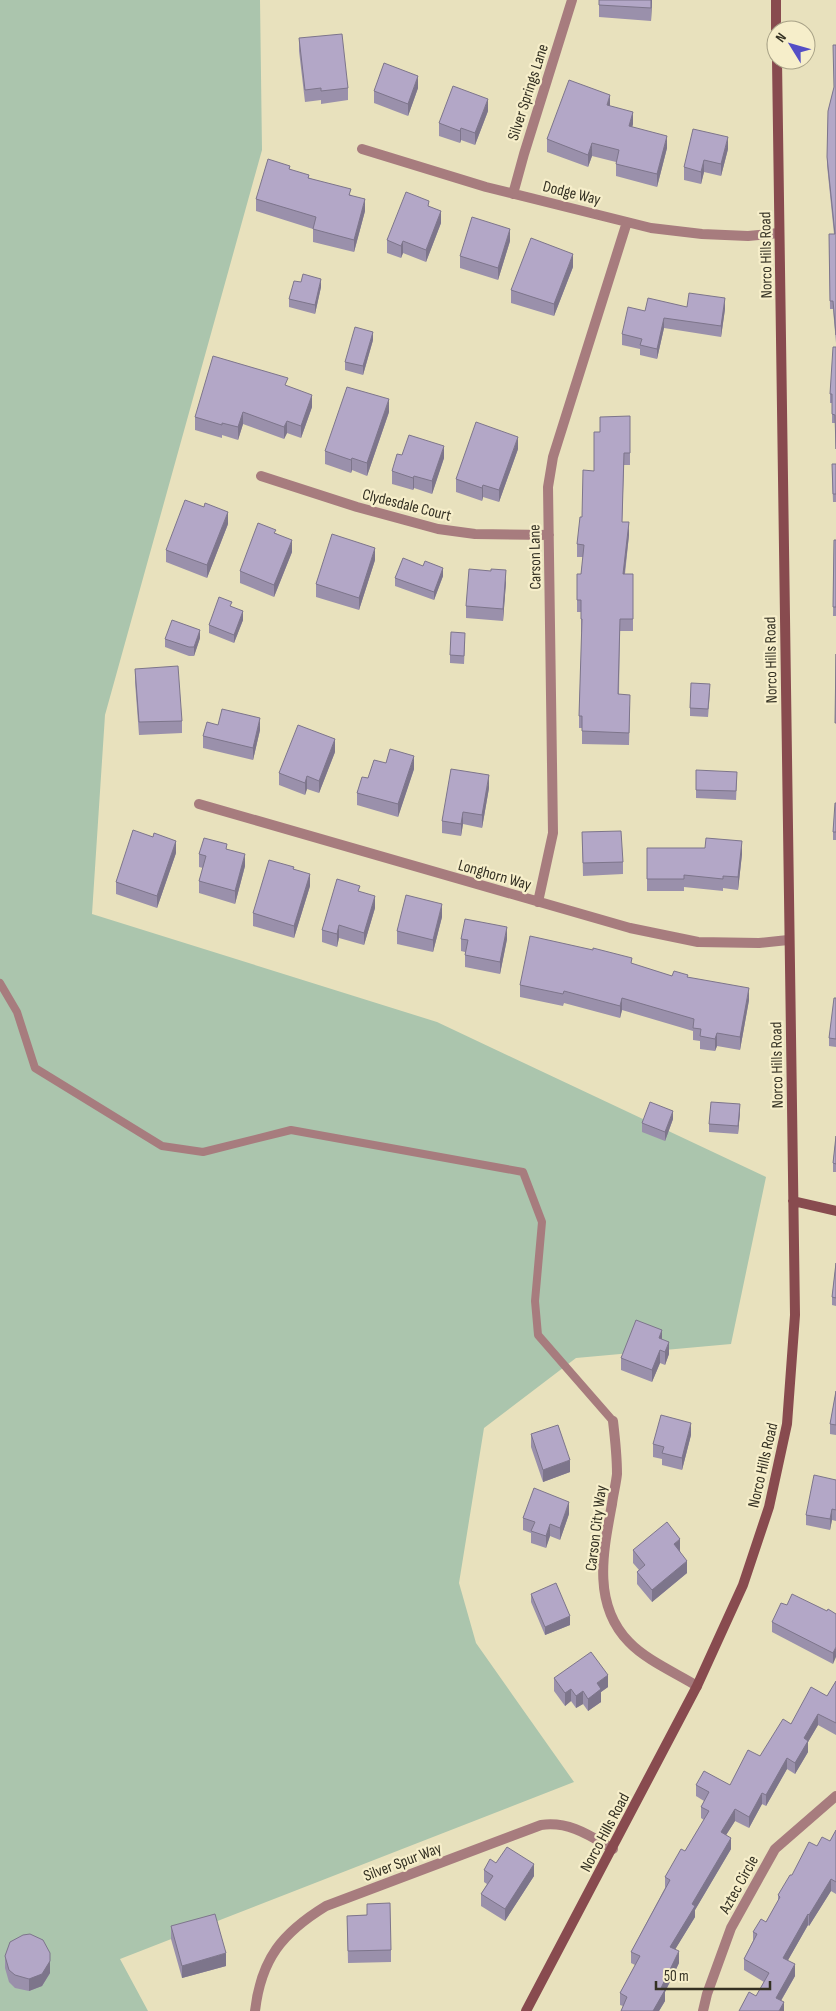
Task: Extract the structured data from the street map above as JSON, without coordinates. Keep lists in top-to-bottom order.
{
  "streets": {
    "street": [
      "Silver Springs Lane",
      "Dodge Way",
      "Norco Hills Road",
      "Clydesdale Court",
      "Carson Lane",
      "Longhorn Way",
      "Carson City Way",
      "Silver Spur Way",
      "Aztec Circle"
    ]
  },
  "crossings": [
    ["Silver Springs Lane", "Dodge Way"],
    ["Dodge Way", "Norco Hills Road"],
    ["Dodge Way", "Carson Lane"],
    ["Norco Hills Road", "Longhorn Way"],
    ["Norco Hills Road", "Carson City Way"],
    ["Norco Hills Road", "Silver Spur Way"],
    ["Clydesdale Court", "Carson Lane"],
    ["Carson Lane", "Longhorn Way"]
  ],
  "scale_bar": "50 m",
  "north": "top left"
}
